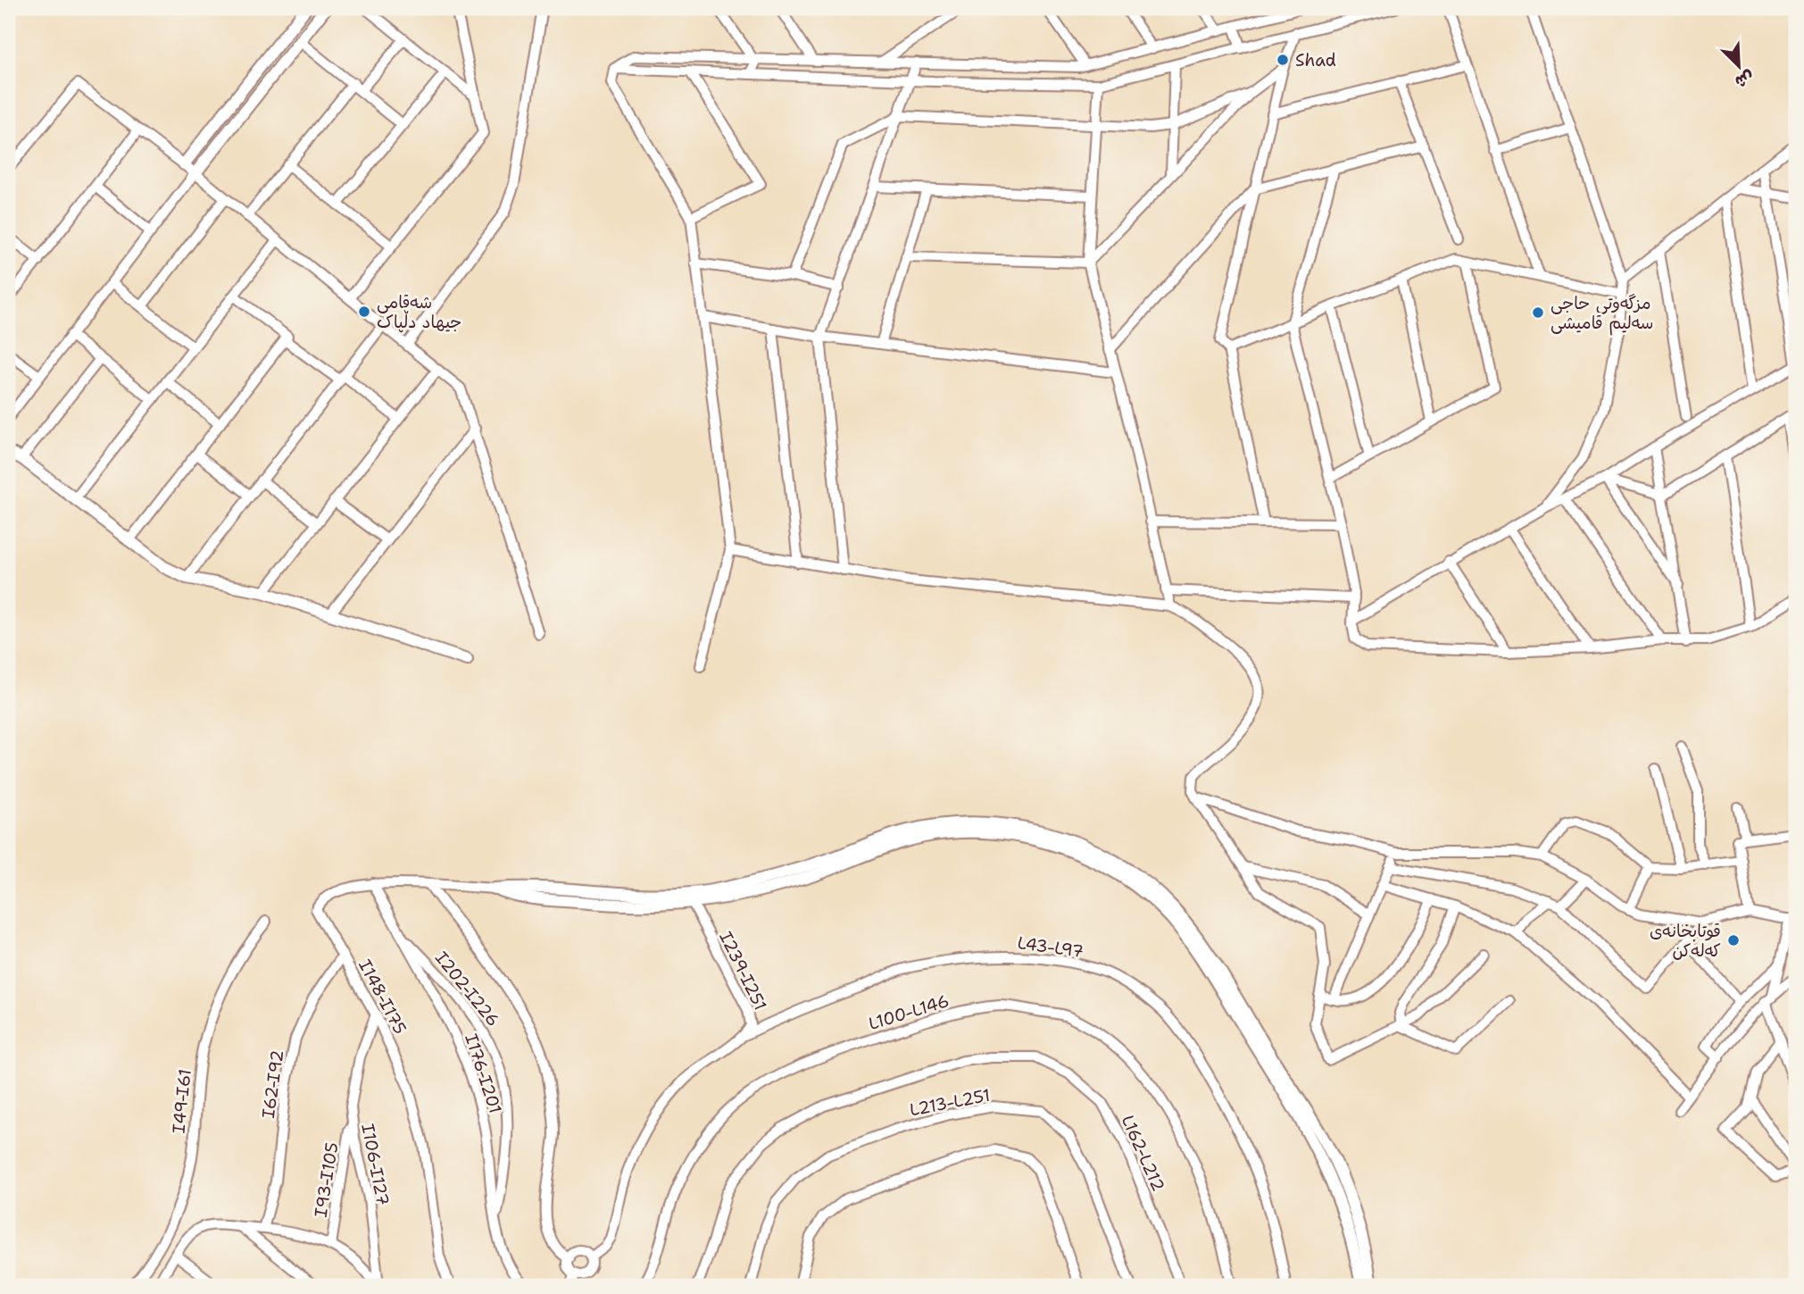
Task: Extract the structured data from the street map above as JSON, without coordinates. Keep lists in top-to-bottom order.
{
  "streets": {
    "street": [
      "L43-L97",
      "I239-I251",
      "I202-I226",
      "I148-I175",
      "L100-L146",
      "I176-I201",
      "I62-I92",
      "I49-I61",
      "L213-L251",
      "L162-L212",
      "I106-I127",
      "I93-I105"
    ]
  },
  "crossings": [
    ["L43-L97", "I239-I251"],
    ["I202-I226", "I176-I201"],
    ["I148-I175", "I176-I201"],
    ["I148-I175", "I62-I92"],
    ["I148-I175", "I106-I127"],
    ["I106-I127", "I93-I105"]
  ],
  "places": [
    "Shad",
    "شەقامی جیهاد دڵپاک",
    "مزگەوتی حاجی سەلیم قامیشی",
    "قوتابخانەی کەلەکن"
  ],
  "north": "bottom right"
}
